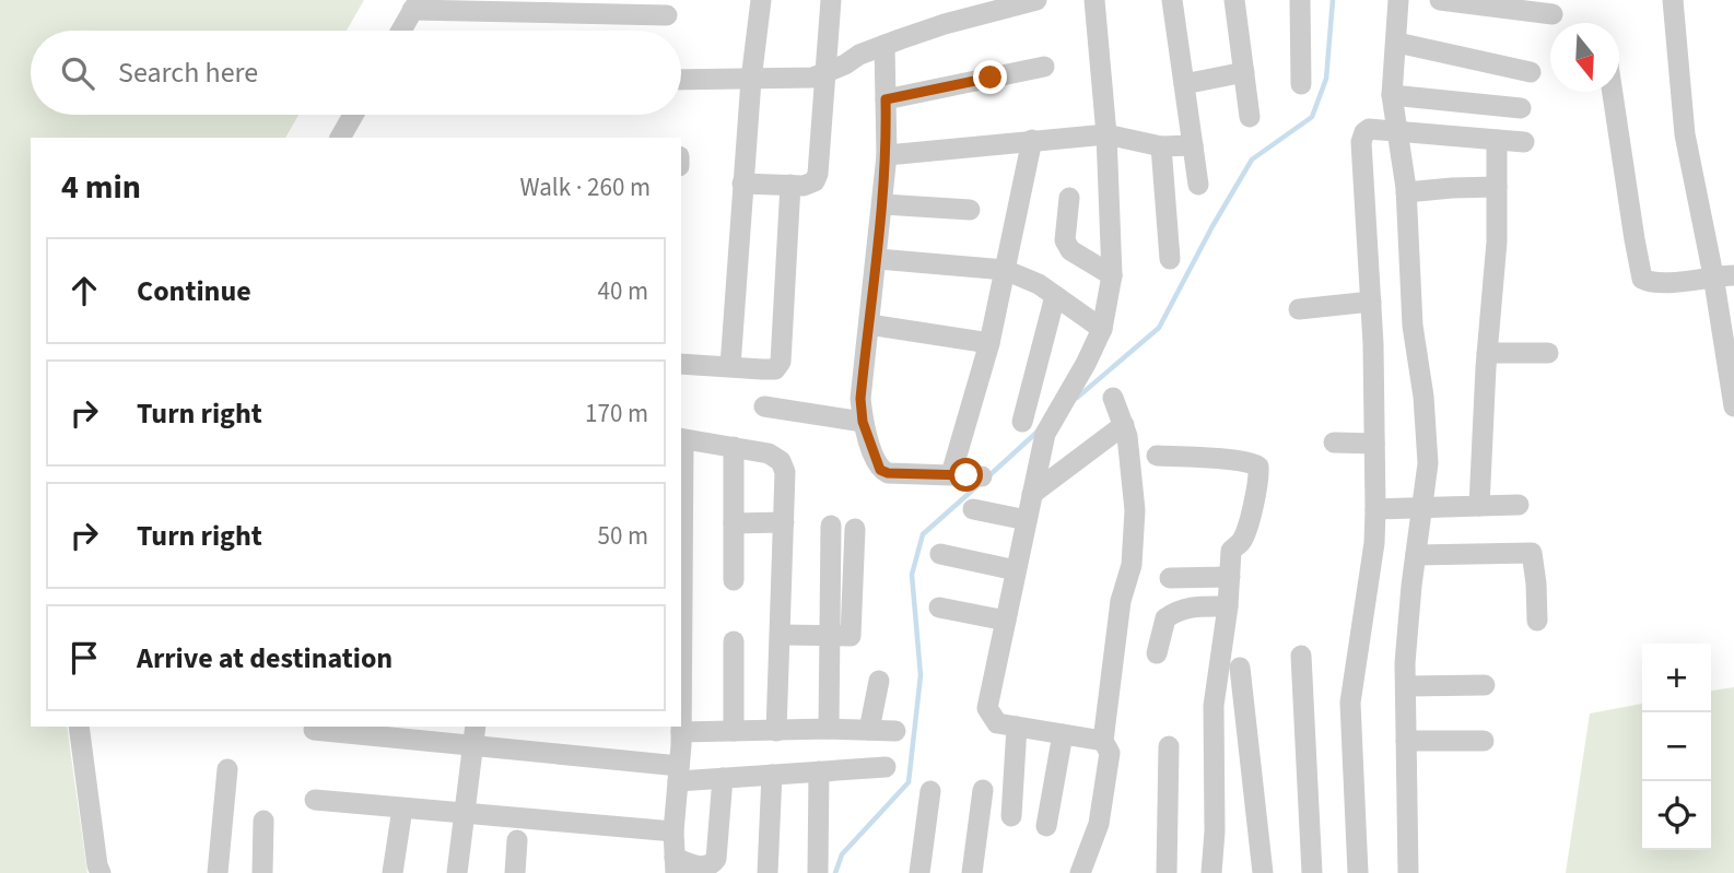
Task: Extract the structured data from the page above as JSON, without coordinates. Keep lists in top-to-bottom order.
{
  "north": "bottom",
  "page": {
    "search": "Search here",
    "heading": ["4 min", "Walk · 260 m"],
    "list": [
      ["Continue", "40 m"],
      ["Turn right", "170 m"],
      ["Turn right", "50 m"],
      "Arrive at destination"
    ],
    "map_buttons": ["+", "−"]
  }
}
